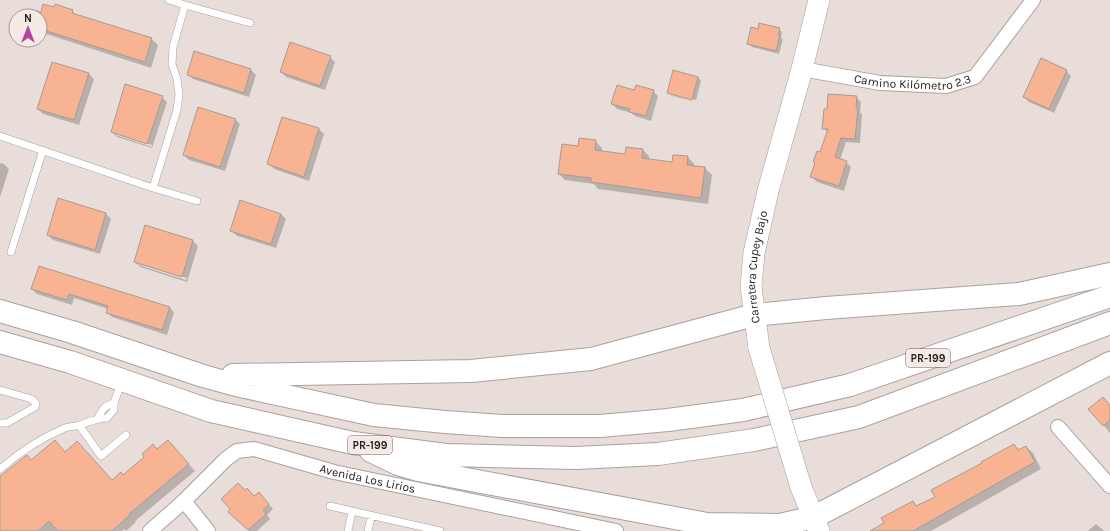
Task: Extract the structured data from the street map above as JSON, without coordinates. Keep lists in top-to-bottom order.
{
  "streets": {
    "main road": ["PR-199"],
    "street": ["Camino Kilómetro 2.3", "Carretera Cupey Bajo", "Avenida Los Lirios"]
  },
  "crossings": [
    ["Camino Kilómetro 2.3", "Carretera Cupey Bajo"]
  ],
  "north": "top"
}
